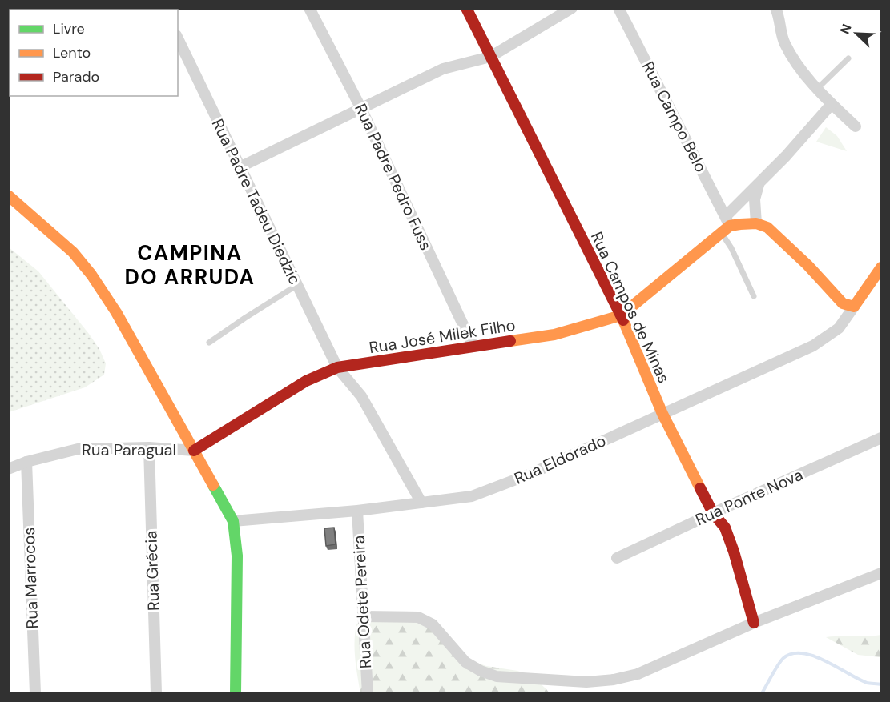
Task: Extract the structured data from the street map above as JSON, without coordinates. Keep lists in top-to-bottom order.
{
  "streets": {
    "street": [
      "Rua Campo Belo",
      "Rua Padre Pedro Fuss",
      "Rua Padre Tadeu Diedzic",
      "Rua Campos de Minas",
      "Rua José Milek Filho",
      "Rua Paragual",
      "Rua Eldorado",
      "Rua Ponte Nova",
      "Rua Grécia",
      "Rua Marrocos",
      "Rua Odete Pereira"
    ]
  },
  "crossings": [
    ["Rua Campo Belo", "Rua José Milek Filho"],
    ["Rua Padre Pedro Fuss", "Rua José Milek Filho"],
    ["Rua Padre Tadeu Diedzic", "Rua José Milek Filho"],
    ["Rua Padre Tadeu Diedzic", "Rua Eldorado"],
    ["Rua Campos de Minas", "Rua José Milek Filho"],
    ["Rua Campos de Minas", "Rua Eldorado"],
    ["Rua Campos de Minas", "Rua Ponte Nova"],
    ["Rua José Milek Filho", "Rua Paragual"],
    ["Rua Paragual", "Rua Grécia"],
    ["Rua Paragual", "Rua Marrocos"],
    ["Rua Eldorado", "Rua Odete Pereira"]
  ],
  "districts": ["CAMPINA DO ARRUDA"],
  "legend": ["Livre", "Lento", "Parado"],
  "north": "top left"
}
